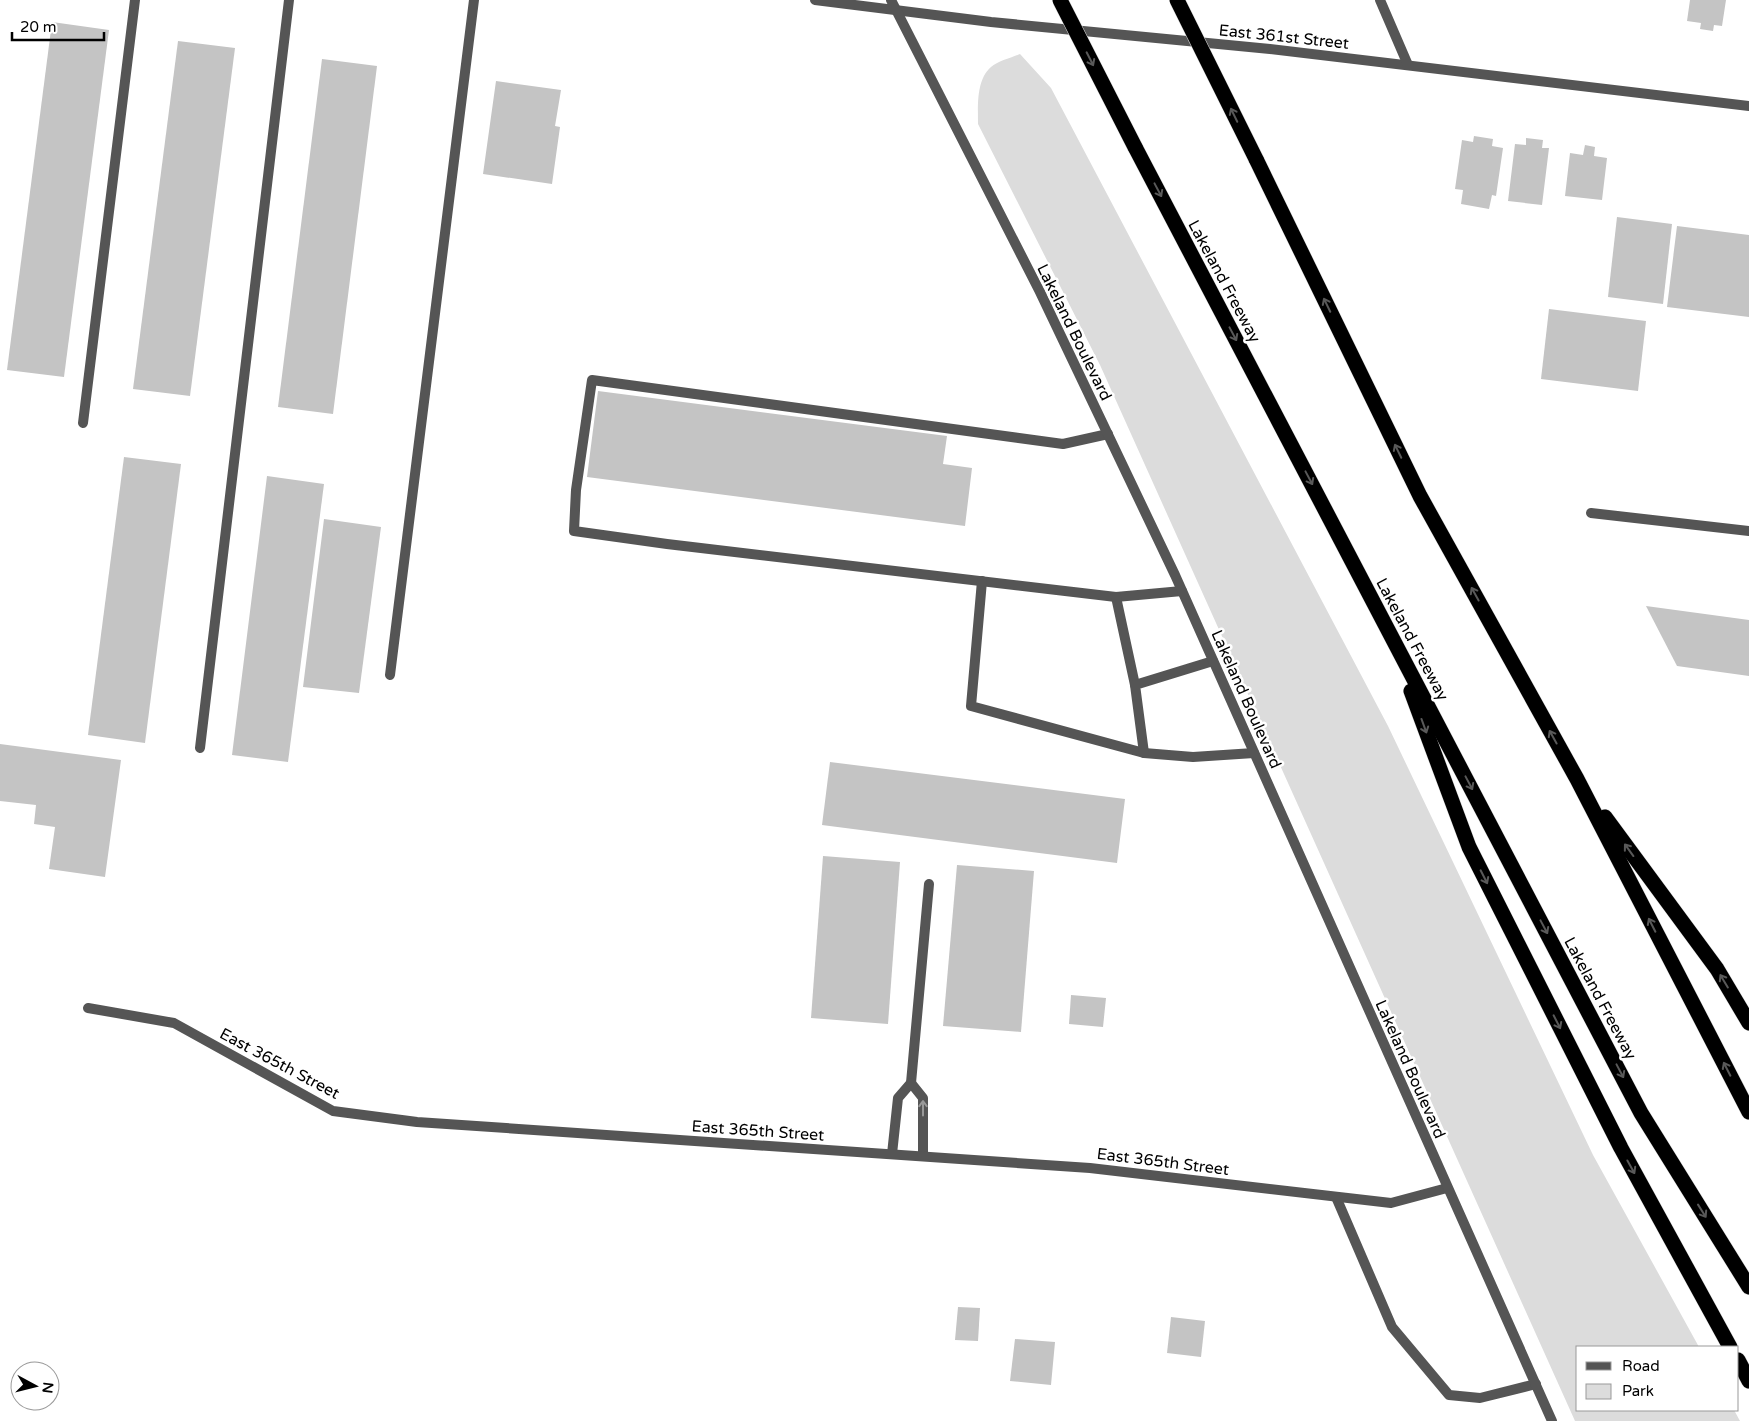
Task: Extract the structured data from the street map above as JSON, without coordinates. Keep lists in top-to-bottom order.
{
  "streets": {
    "highway": ["Lakeland Freeway"],
    "street": ["East 361st Street", "Lakeland Boulevard", "East 365th Street"]
  },
  "crossings": [
    ["East 361st Street", "Lakeland Boulevard"],
    ["Lakeland Boulevard", "East 365th Street"]
  ],
  "legend": ["Road", "Park"],
  "scale_bar": "20 m",
  "north": "right"
}
